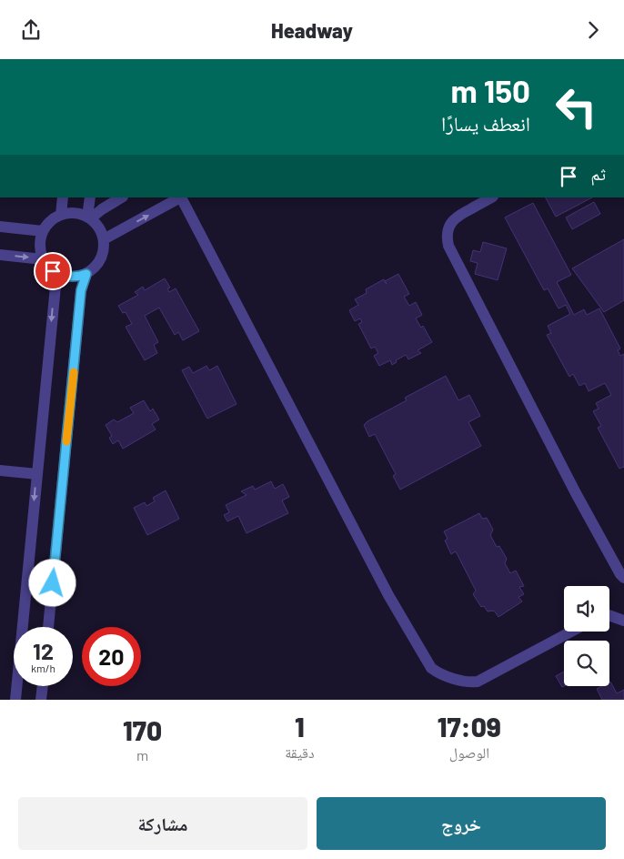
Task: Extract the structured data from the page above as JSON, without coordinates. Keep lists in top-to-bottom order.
{
  "page": {
    "header": "Headway",
    "turn": ["150 m", "انعطف يسارًا"],
    "then": "ثم",
    "speed": "12 km/h",
    "limit": "20",
    "eta": [
      "17:09",
      "الوصول",
      "1",
      "دقيقة",
      "170",
      "m"
    ],
    "buttons": ["خروج", "مشاركة"]
  }
}
